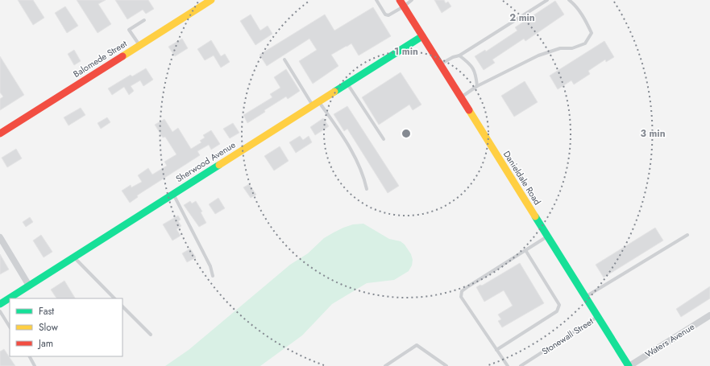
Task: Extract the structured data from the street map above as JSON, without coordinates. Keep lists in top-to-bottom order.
{
  "streets": {
    "street": [
      "Balomede Street",
      "Sherwood Avenue",
      "Danieldale Road",
      "Waters Avenue"
    ],
    "lane": ["Stonewall Street"]
  },
  "crossings": [
    ["Sherwood Avenue", "Danieldale Road"],
    ["Danieldale Road", "Stonewall Street"],
    ["Danieldale Road", "Waters Avenue"]
  ],
  "legend": ["Fast", "Slow", "Jam"],
  "rings": ["2 min", "1 min", "3 min"]
}
